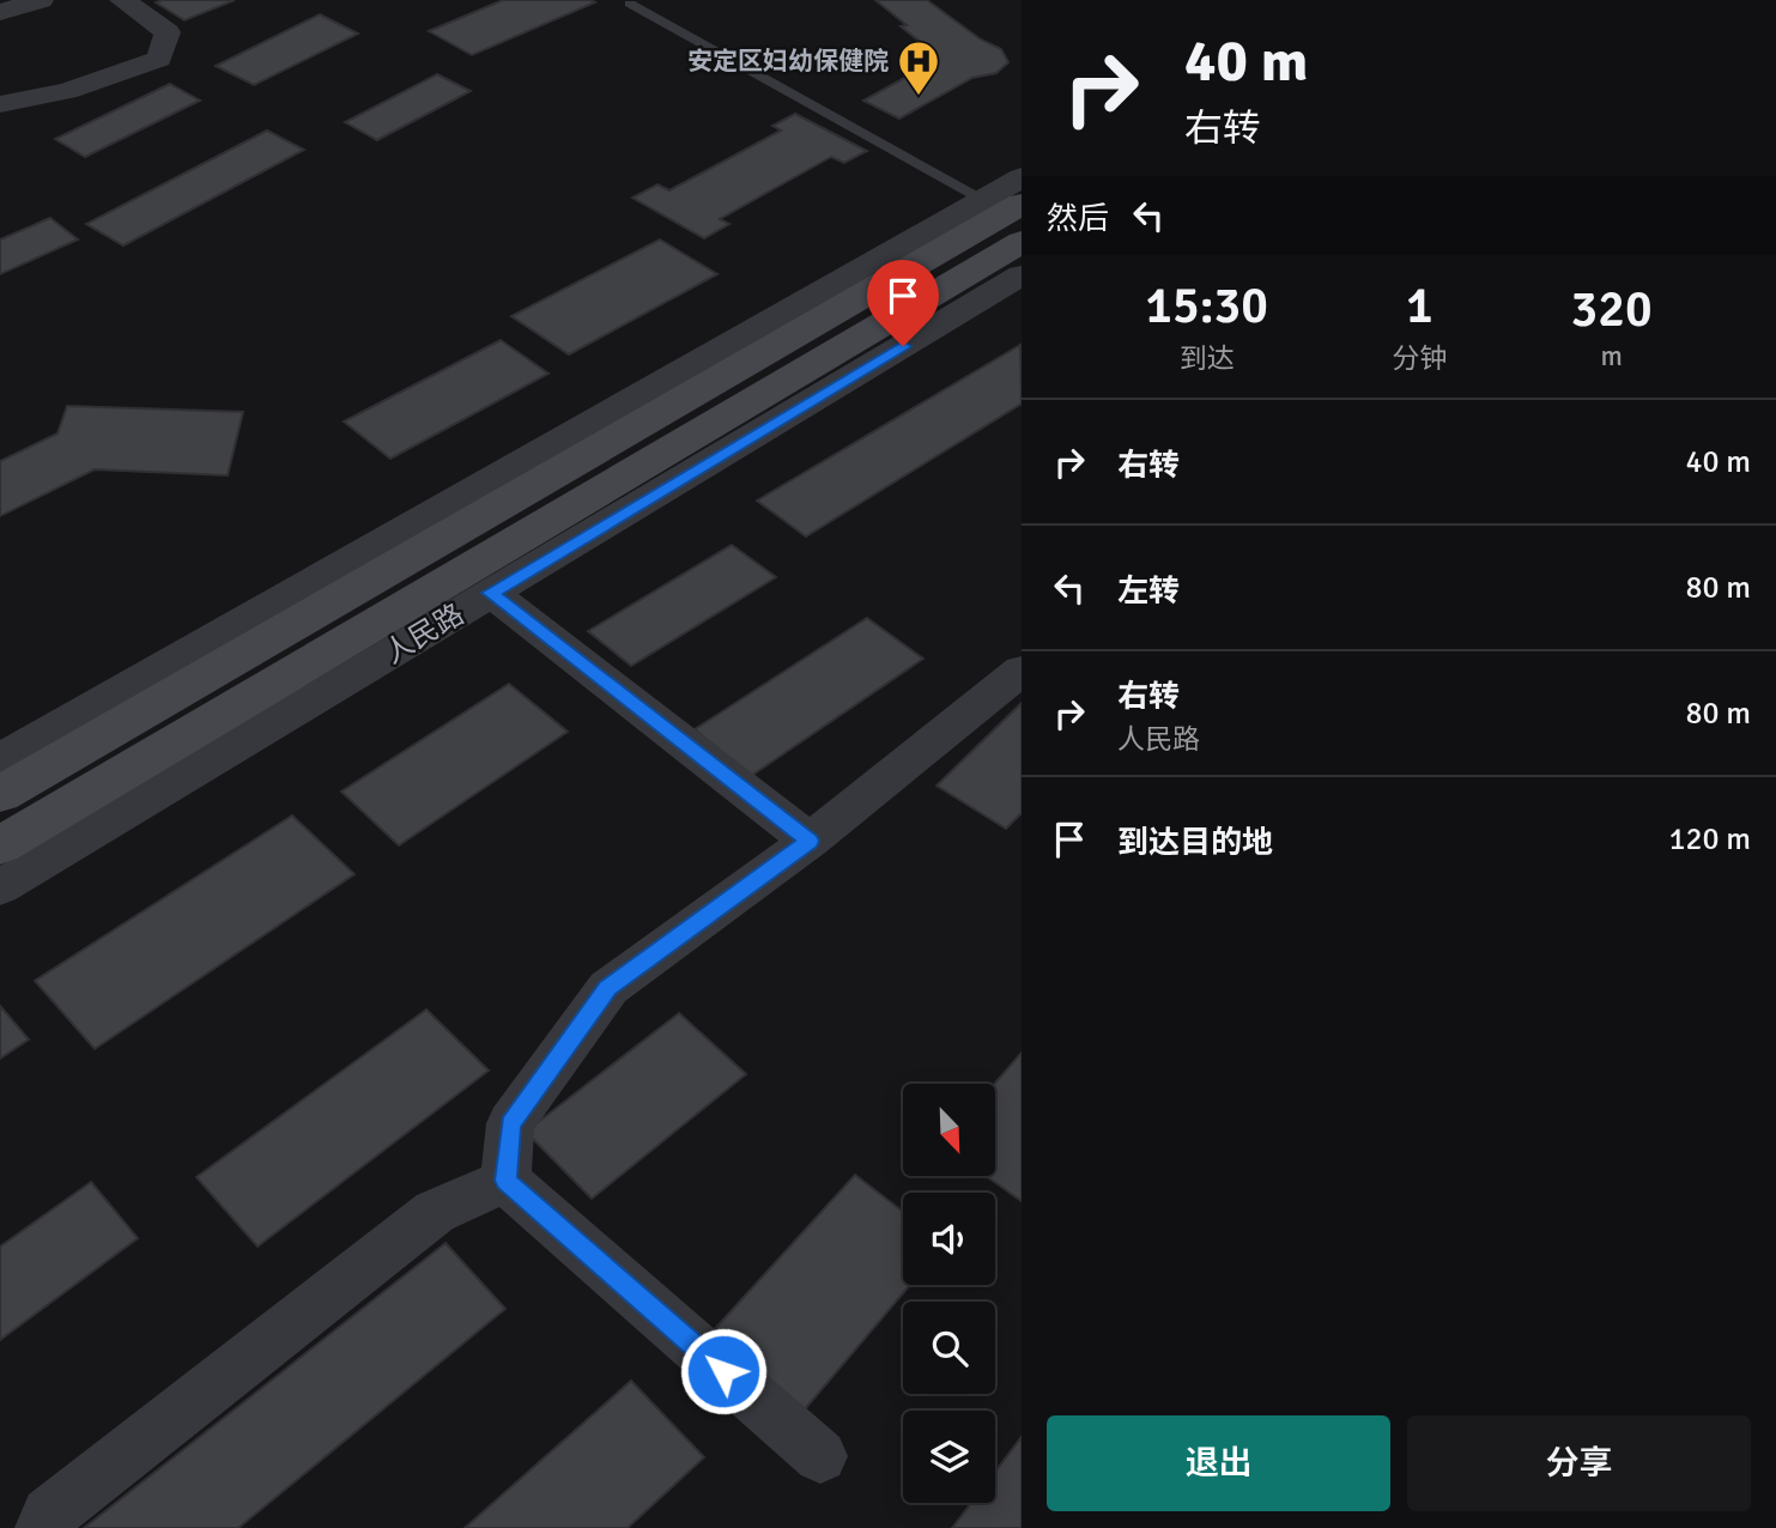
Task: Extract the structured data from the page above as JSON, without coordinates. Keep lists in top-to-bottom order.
{
  "streets": {
    "main road": ["人民路"]
  },
  "places": {
    "hospital": ["安定区妇幼保健院"]
  },
  "north": "bottom right",
  "page": {
    "turn": ["40 m", "右转"],
    "then": "然后",
    "eta": [
      "15:30",
      "到达",
      "1",
      "分钟",
      "320",
      "m"
    ],
    "list": [
      {
        "name": "右转",
        "value": "40 m"
      },
      {
        "name": "左转",
        "value": "80 m"
      },
      {
        "name": "右转",
        "note": "人民路",
        "value": "80 m"
      },
      {
        "name": "到达目的地",
        "value": "120 m"
      }
    ],
    "buttons": ["退出", "分享"]
  }
}
